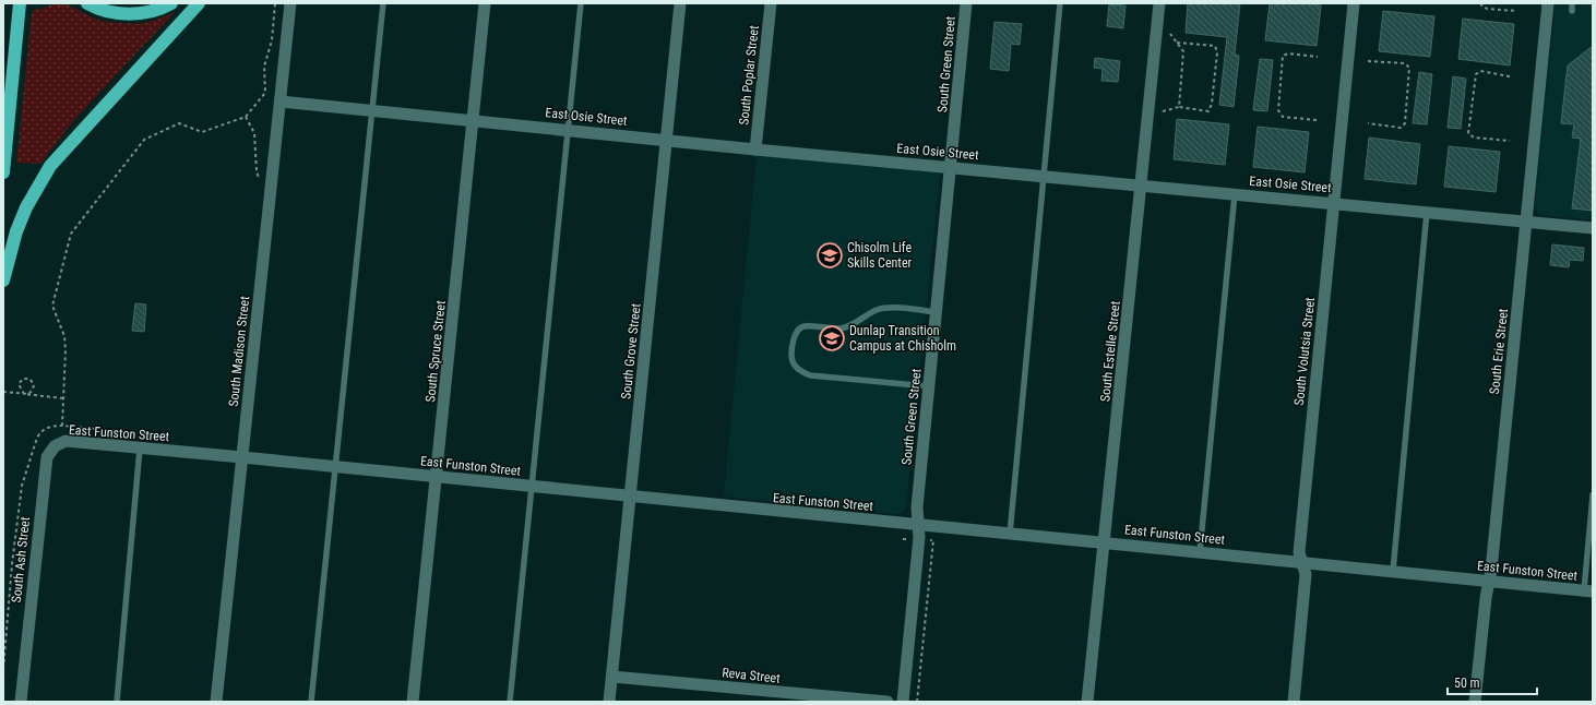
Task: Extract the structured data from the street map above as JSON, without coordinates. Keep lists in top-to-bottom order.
{
  "streets": {
    "street": [
      "South Green Street",
      "South Poplar Street",
      "East Osie Street",
      "South Madison Street",
      "South Spruce Street",
      "South Grove Street",
      "South Estelle Street",
      "South Volutsia Street",
      "South Erie Street",
      "East Funston Street",
      "South Ash Street",
      "Reva Street"
    ]
  },
  "crossings": [
    ["South Green Street", "East Osie Street"],
    ["South Green Street", "East Funston Street"],
    ["South Poplar Street", "East Osie Street"],
    ["East Osie Street", "South Madison Street"],
    ["East Osie Street", "South Spruce Street"],
    ["East Osie Street", "South Grove Street"],
    ["East Osie Street", "South Estelle Street"],
    ["East Osie Street", "South Volutsia Street"],
    ["East Osie Street", "South Erie Street"],
    ["South Madison Street", "East Funston Street"],
    ["South Spruce Street", "East Funston Street"],
    ["South Grove Street", "East Funston Street"],
    ["South Grove Street", "Reva Street"],
    ["South Estelle Street", "East Funston Street"],
    ["South Volutsia Street", "East Funston Street"],
    ["South Erie Street", "East Funston Street"],
    ["East Funston Street", "South Ash Street"]
  ],
  "places": {
    "school or university": ["Chisolm Life Skills Center", "Dunlap Transition Campus at Chisholm"]
  },
  "scale_bar": "50 m"
}
